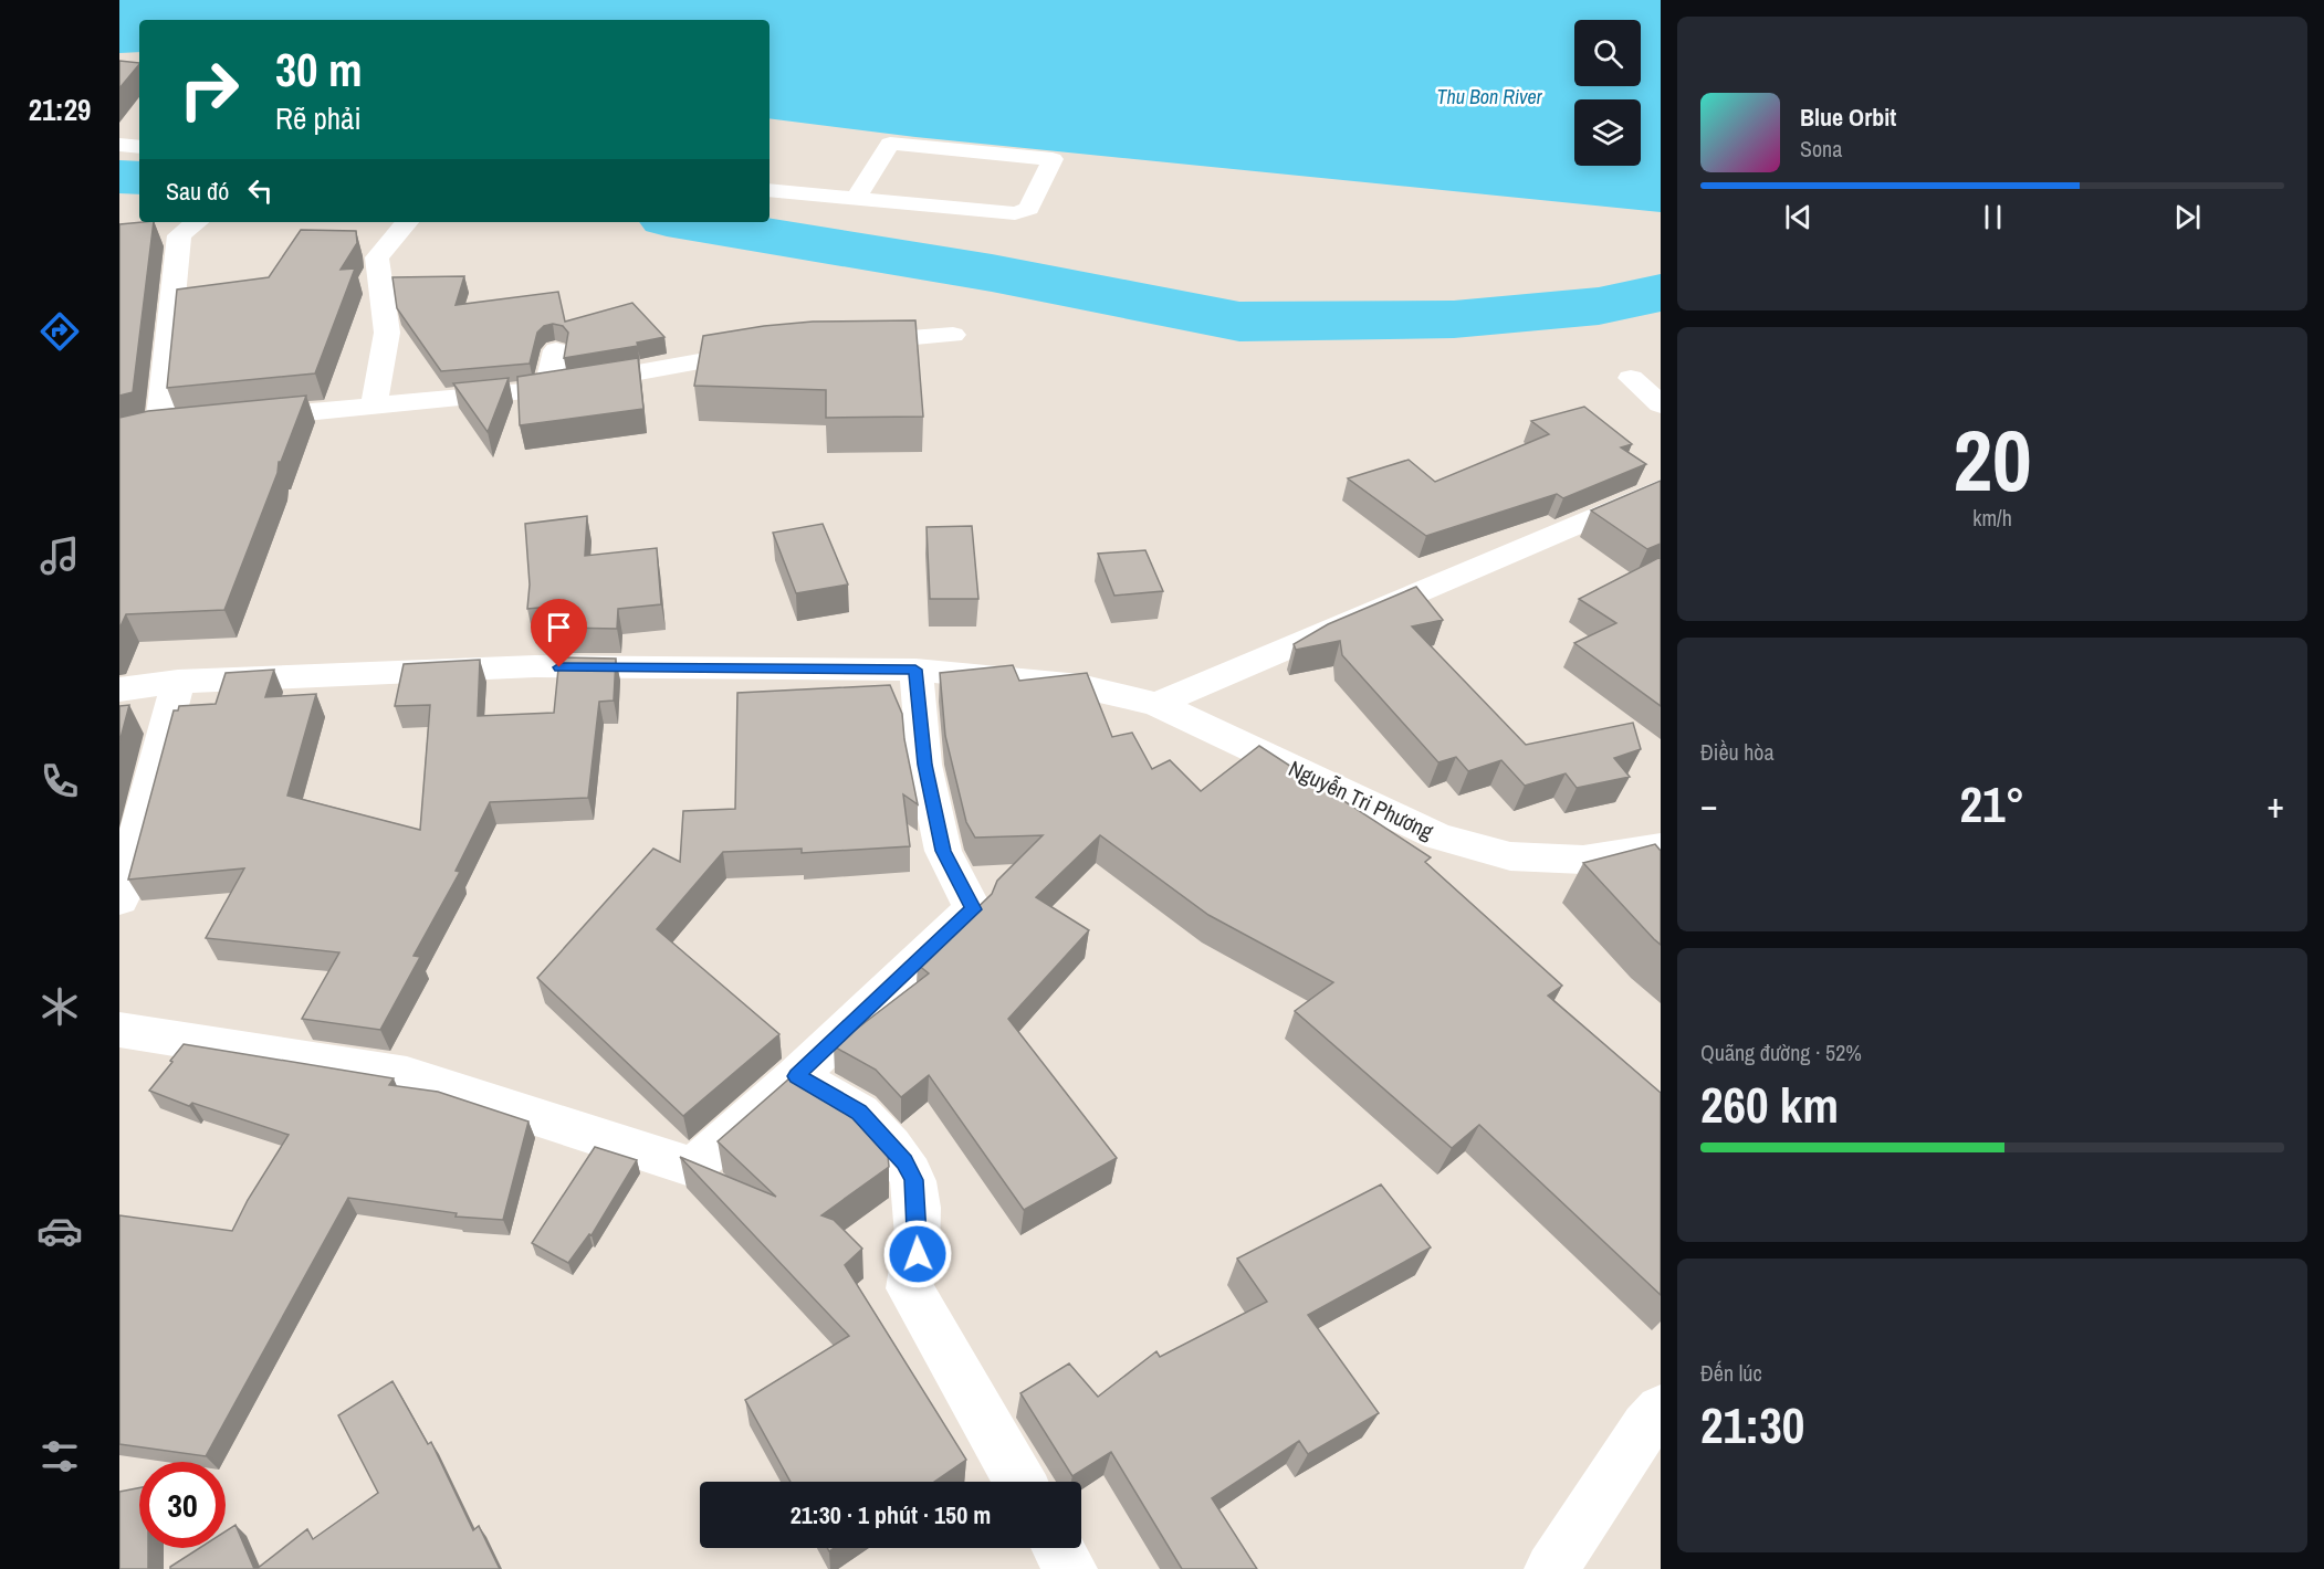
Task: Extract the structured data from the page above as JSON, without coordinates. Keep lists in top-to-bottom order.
{
  "streets": {
    "street": ["Nguyễn Tri Phương"]
  },
  "water": ["Thu Bon River"],
  "page": {
    "tabs": "21:29",
    "turn": ["30 m", "Rẽ phải"],
    "song": ["Blue Orbit", "Sona"],
    "then": "Sau đó",
    "tile": [
      ["20", "km/h"],
      "Điều hòa",
      ["Quãng đường · 52%", "260 km"],
      ["Đến lúc", "21:30"]
    ],
    "heat": ["−", "21°", "+"],
    "limit": "30",
    "trip": "21:30 · 1 phút · 150 m"
  }
}
